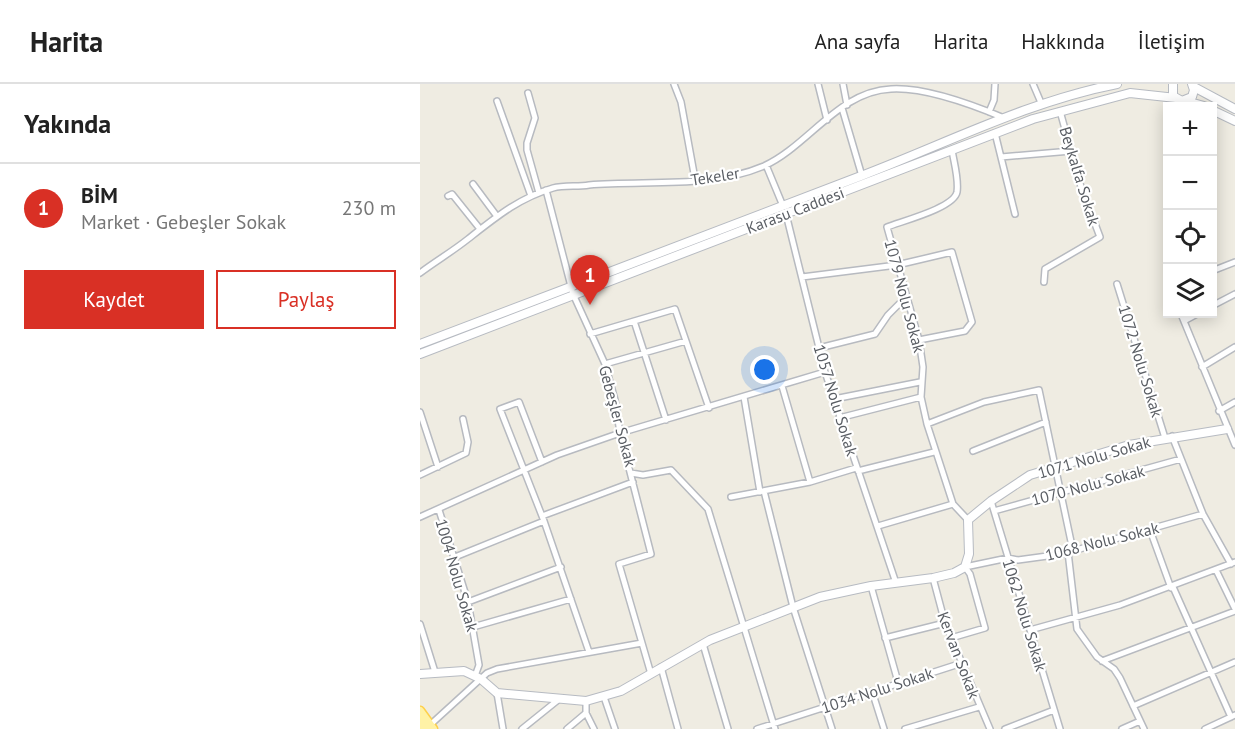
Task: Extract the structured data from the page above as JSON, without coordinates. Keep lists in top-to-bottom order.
{
  "streets": {
    "main road": ["Karasu Caddesi", "1071 Nolu Sokak"],
    "street": [
      "Tekeler",
      "Beykalfa Sokak",
      "1079 Nolu Sokak",
      "1072 Nolu Sokak",
      "1057 Nolu Sokak",
      "Gebeşler Sokak",
      "1070 Nolu Sokak",
      "1068 Nolu Sokak",
      "1004 Nolu Sokak",
      "1062 Nolu Sokak",
      "Kervan Sokak",
      "1034 Nolu Sokak"
    ]
  },
  "crossings": [
    ["Tekeler", "Karasu Caddesi"],
    ["Tekeler", "1057 Nolu Sokak"],
    ["Tekeler", "Gebeşler Sokak"],
    ["Beykalfa Sokak", "Karasu Caddesi"],
    ["Karasu Caddesi", "1079 Nolu Sokak"],
    ["Karasu Caddesi", "1057 Nolu Sokak"],
    ["Karasu Caddesi", "Gebeşler Sokak"],
    ["1072 Nolu Sokak", "1071 Nolu Sokak"],
    ["1072 Nolu Sokak", "1070 Nolu Sokak"],
    ["1072 Nolu Sokak", "1068 Nolu Sokak"],
    ["Gebeşler Sokak", "1034 Nolu Sokak"],
    ["1071 Nolu Sokak", "1062 Nolu Sokak"],
    ["1070 Nolu Sokak", "1062 Nolu Sokak"],
    ["1068 Nolu Sokak", "1062 Nolu Sokak"],
    ["Kervan Sokak", "1034 Nolu Sokak"]
  ],
  "page": {
    "header": "Harita",
    "nav": [
      "Ana sayfa",
      "Harita",
      "Hakkında",
      "İletişim"
    ],
    "heading": "Yakında",
    "map_buttons": ["+", "−"],
    "list": [
      {
        "mark": "1",
        "name": "BİM",
        "note": "Market · Gebeşler Sokak",
        "value": "230 m"
      }
    ],
    "buttons": ["Kaydet", "Paylaş"],
    "pins": "1"
  }
}
